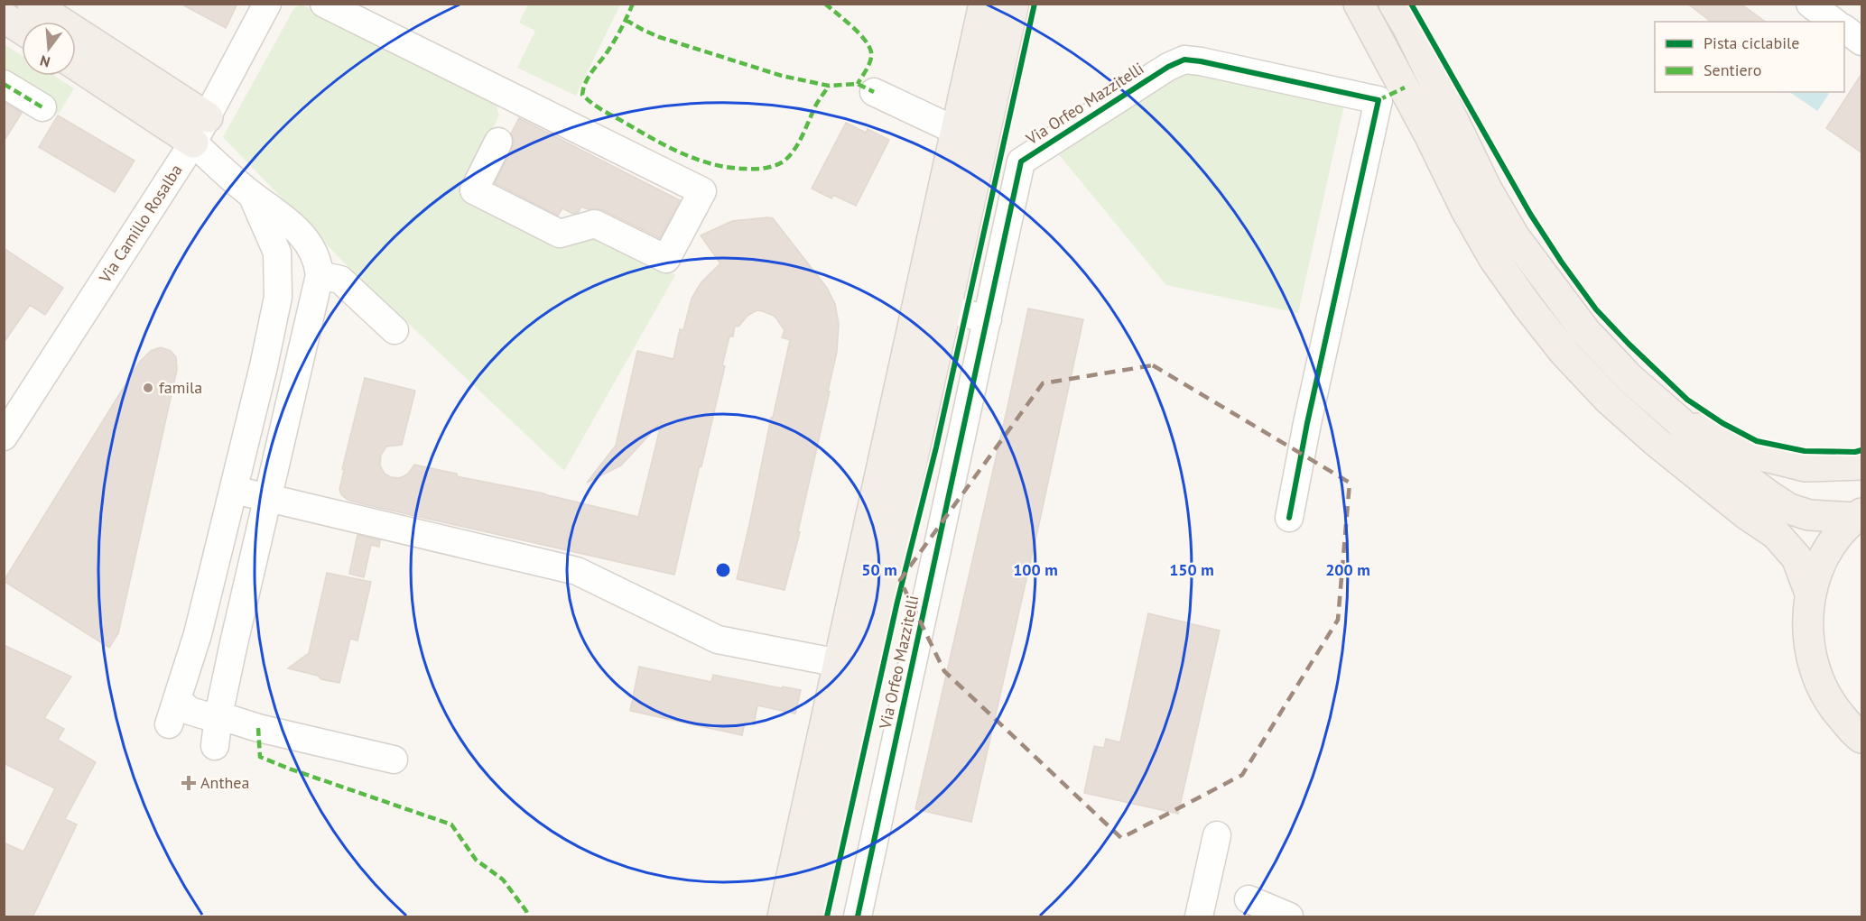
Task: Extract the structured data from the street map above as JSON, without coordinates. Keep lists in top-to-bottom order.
{
  "streets": {
    "main road": ["Via Orfeo Mazzitelli"],
    "street": ["Via Camillo Rosalba"]
  },
  "places": {
    "other": ["famila"],
    "health": ["Anthea"]
  },
  "legend": ["Pista ciclabile", "Sentiero"],
  "north": "bottom",
  "rings": [
    "50 m",
    "100 m",
    "150 m",
    "200 m"
  ]
}
